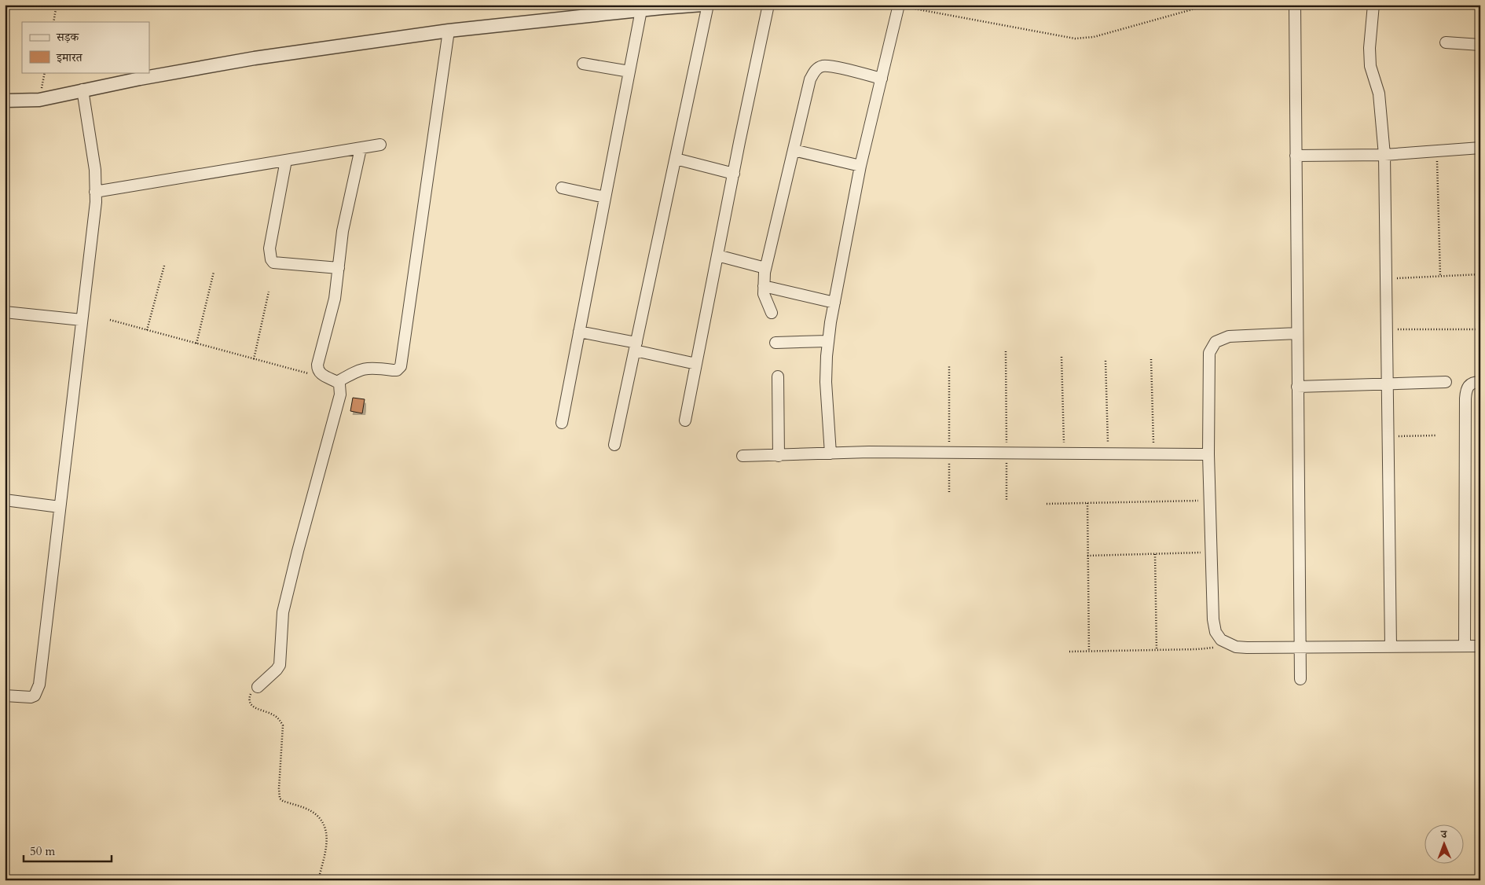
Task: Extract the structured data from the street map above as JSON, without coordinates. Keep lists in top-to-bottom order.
{
  "legend": ["सड़क", "इमारत"],
  "scale_bar": "50 m",
  "north": "top"
}
